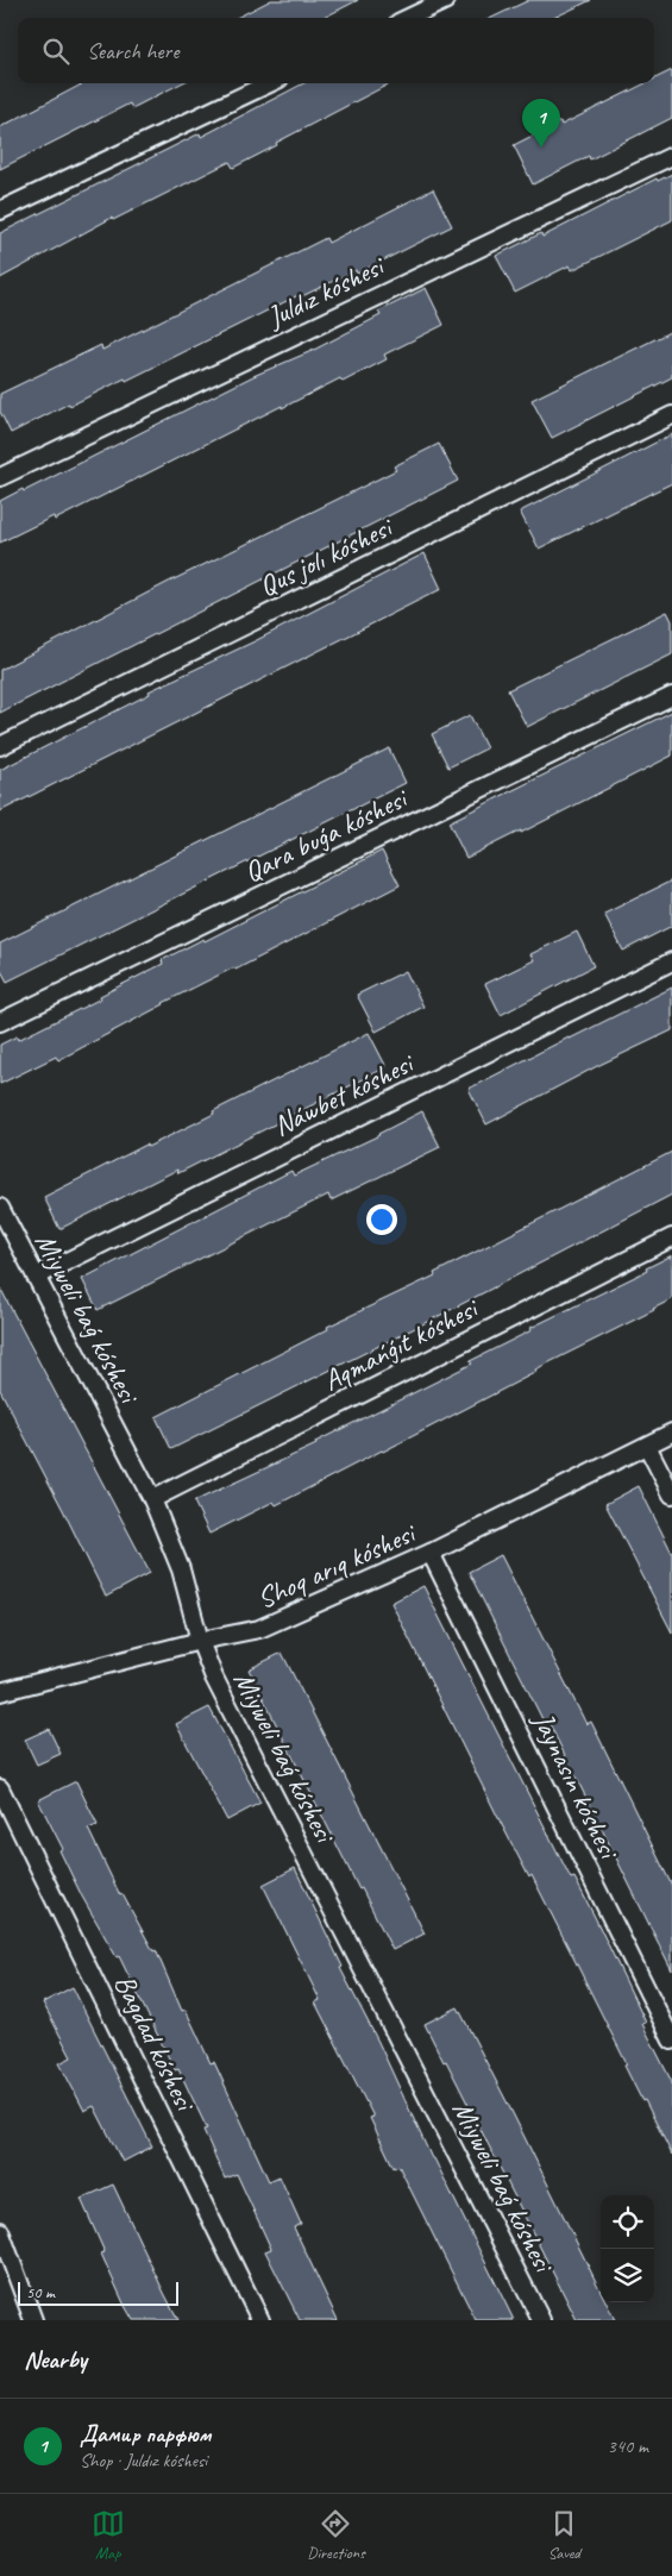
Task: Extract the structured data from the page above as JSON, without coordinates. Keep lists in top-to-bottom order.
{
  "streets": {
    "street": [
      "Juldız kóshesi",
      "Qus jolı kóshesi",
      "Qara buǵa kóshesi",
      "Náwbet kóshesi",
      "Miyweli baǵ kóshesi",
      "Aqmańǵıt kóshesi",
      "Shoq arıq kóshesi",
      "Jaynasın kóshesi",
      "Bagdad kóshesi"
    ]
  },
  "crossings": [
    ["Náwbet kóshesi", "Miyweli baǵ kóshesi"],
    ["Miyweli baǵ kóshesi", "Aqmańǵıt kóshesi"],
    ["Miyweli baǵ kóshesi", "Shoq arıq kóshesi"],
    ["Shoq arıq kóshesi", "Jaynasın kóshesi"]
  ],
  "scale_bar": "50 m",
  "page": {
    "search": "Search here",
    "pins": "1",
    "scale": "50 m",
    "heading": "Nearby",
    "list": [
      {
        "mark": "1",
        "name": "Дамир парфюм",
        "note": "Shop · Juldız kóshesi",
        "value": "340 m"
      }
    ],
    "nav": ["Map", "Directions", "Saved"]
  }
}
